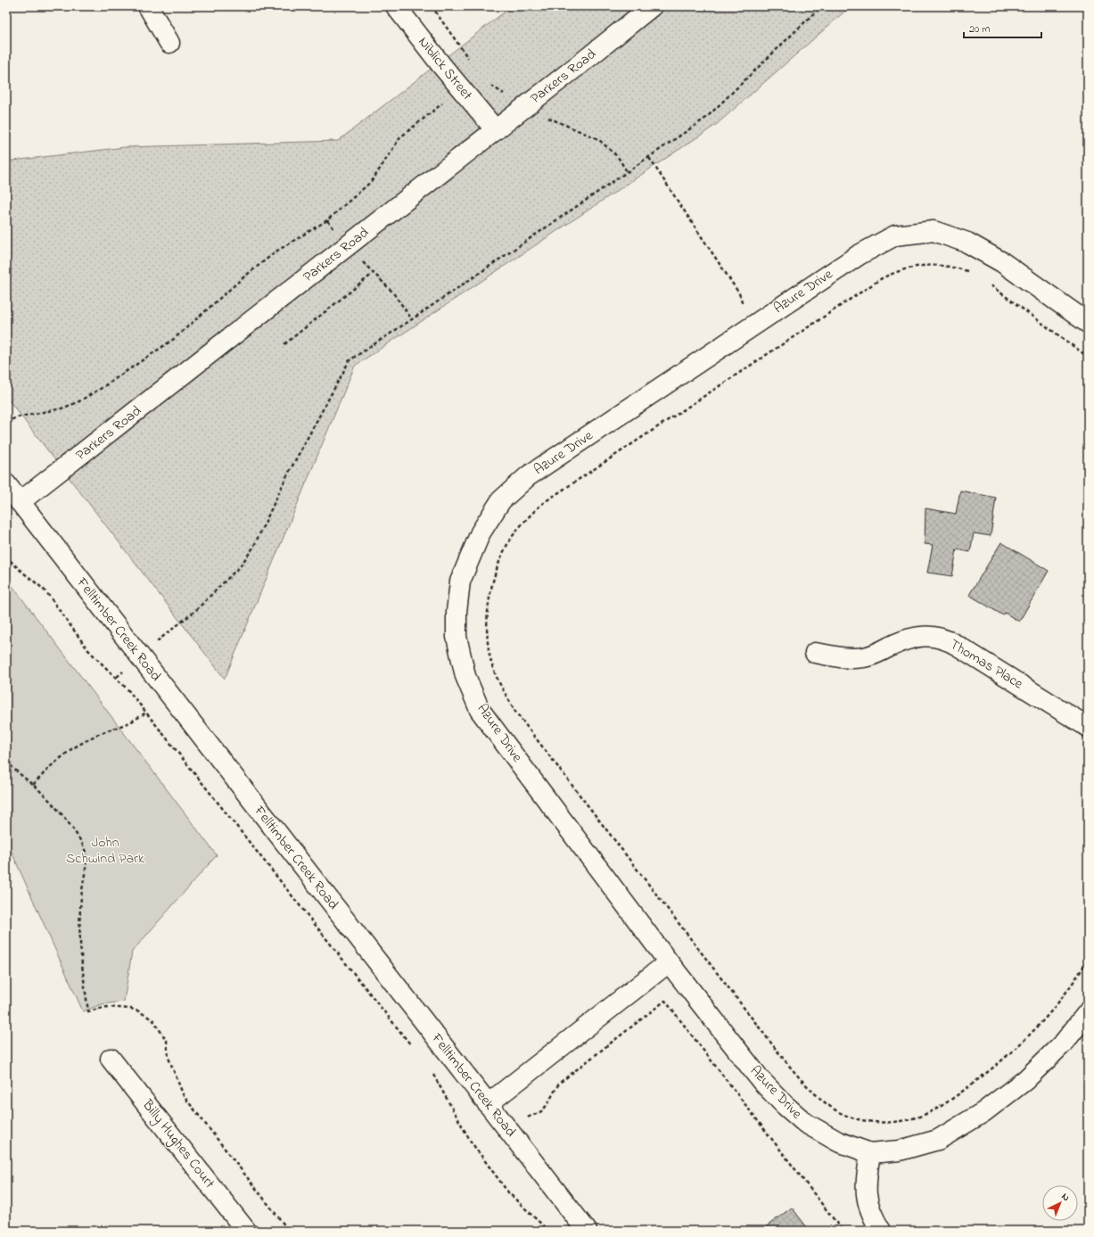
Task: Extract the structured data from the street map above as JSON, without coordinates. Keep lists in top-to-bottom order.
{
  "streets": {
    "street": [
      "Niblick Street",
      "Parkers Road",
      "Azure Drive",
      "Felltimber Creek Road",
      "Thomas Place",
      "Billy Hughes Court"
    ]
  },
  "crossings": [
    ["Niblick Street", "Parkers Road"],
    ["Parkers Road", "Felltimber Creek Road"]
  ],
  "parks": ["John Schwind Park"],
  "scale_bar": "20 m",
  "north": "top right"
}
